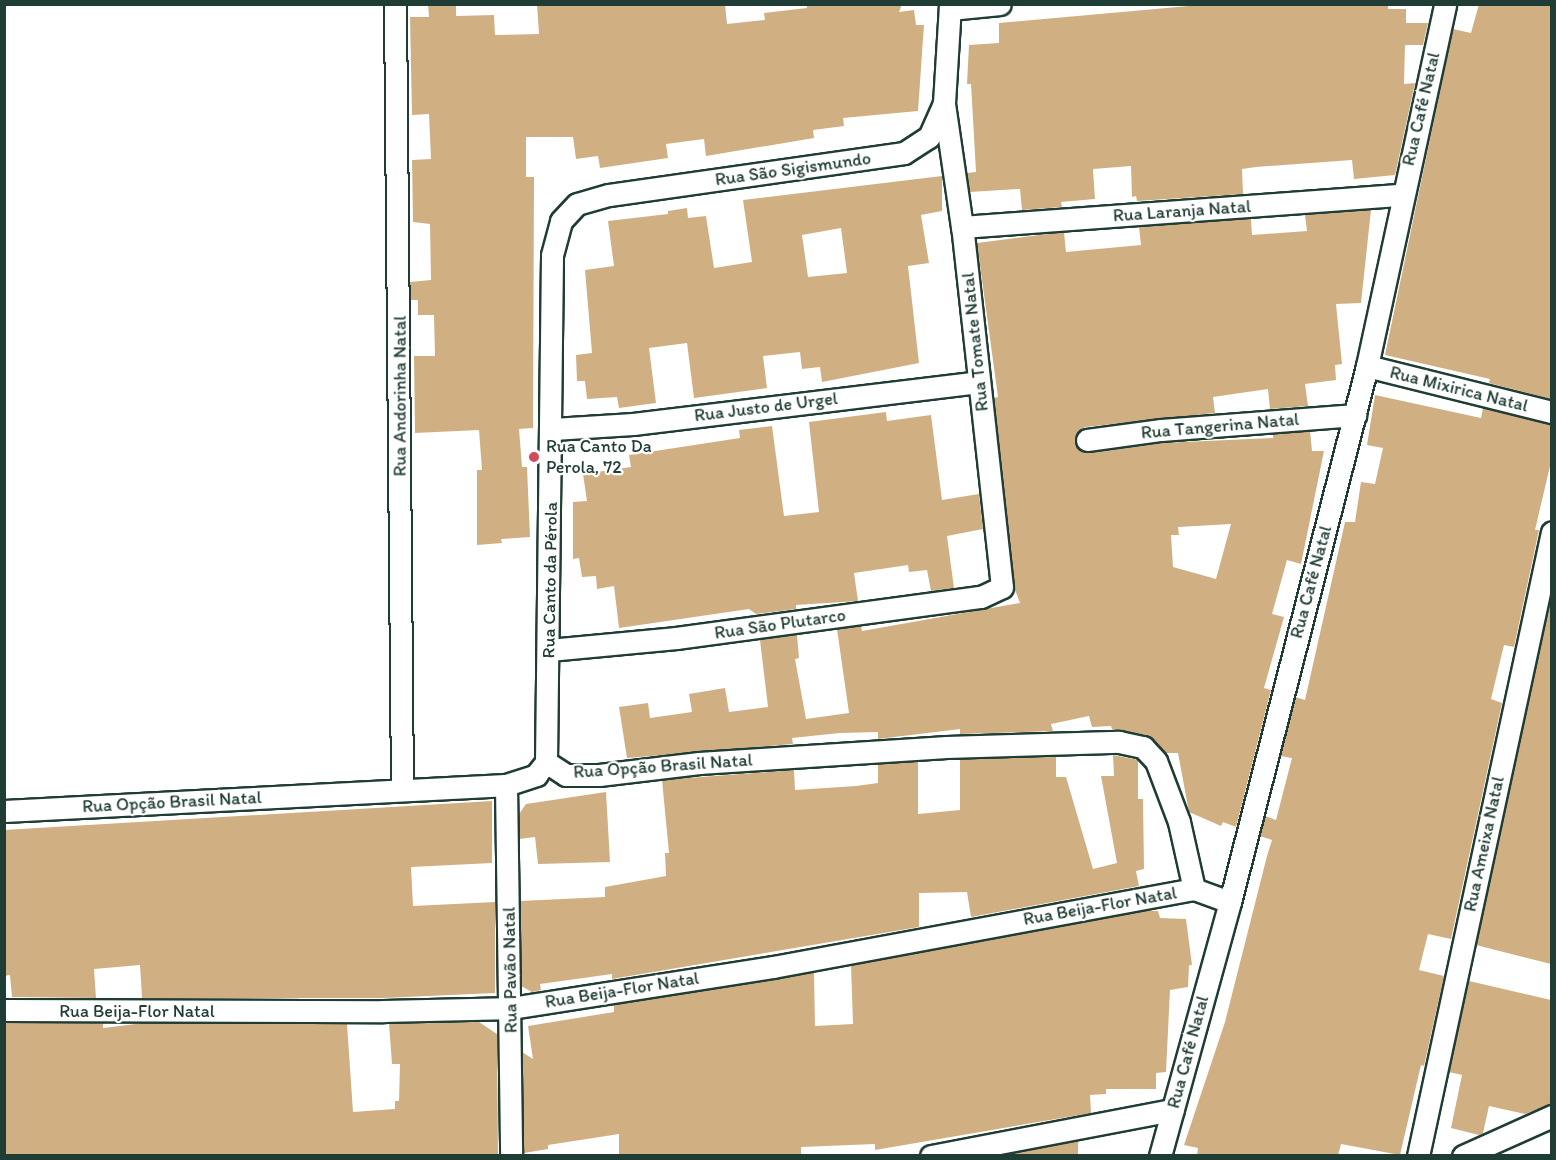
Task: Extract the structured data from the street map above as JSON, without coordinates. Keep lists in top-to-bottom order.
{
  "streets": {
    "street": [
      "Rua Café Natal",
      "Rua São Sigismundo",
      "Rua Laranja Natal",
      "Rua Tomate Natal",
      "Rua Mixirica Natal",
      "Rua Andorinha Natal",
      "Rua Justo de Urgel",
      "Rua Tangerina Natal",
      "Rua Canto da Pérola",
      "Rua São Plutarco",
      "Rua Opção Brasil Natal",
      "Rua Ameixa Natal",
      "Rua Beija-Flor Natal",
      "Rua Pavão Natal"
    ]
  },
  "crossings": [
    ["Rua Café Natal", "Rua Laranja Natal"],
    ["Rua Café Natal", "Rua Mixirica Natal"],
    ["Rua Café Natal", "Rua Tangerina Natal"],
    ["Rua Café Natal", "Rua Beija-Flor Natal"],
    ["Rua São Sigismundo", "Rua Tomate Natal"],
    ["Rua São Sigismundo", "Rua Canto da Pérola"],
    ["Rua Laranja Natal", "Rua Tomate Natal"],
    ["Rua Tomate Natal", "Rua Justo de Urgel"],
    ["Rua Tomate Natal", "Rua São Plutarco"],
    ["Rua Andorinha Natal", "Rua Opção Brasil Natal"],
    ["Rua Justo de Urgel", "Rua Canto da Pérola"],
    ["Rua Canto da Pérola", "Rua São Plutarco"],
    ["Rua Canto da Pérola", "Rua Opção Brasil Natal"],
    ["Rua Opção Brasil Natal", "Rua Beija-Flor Natal"],
    ["Rua Opção Brasil Natal", "Rua Pavão Natal"],
    ["Rua Beija-Flor Natal", "Rua Pavão Natal"]
  ],
  "places": ["Rua Canto Da Perola, 72"]
}
